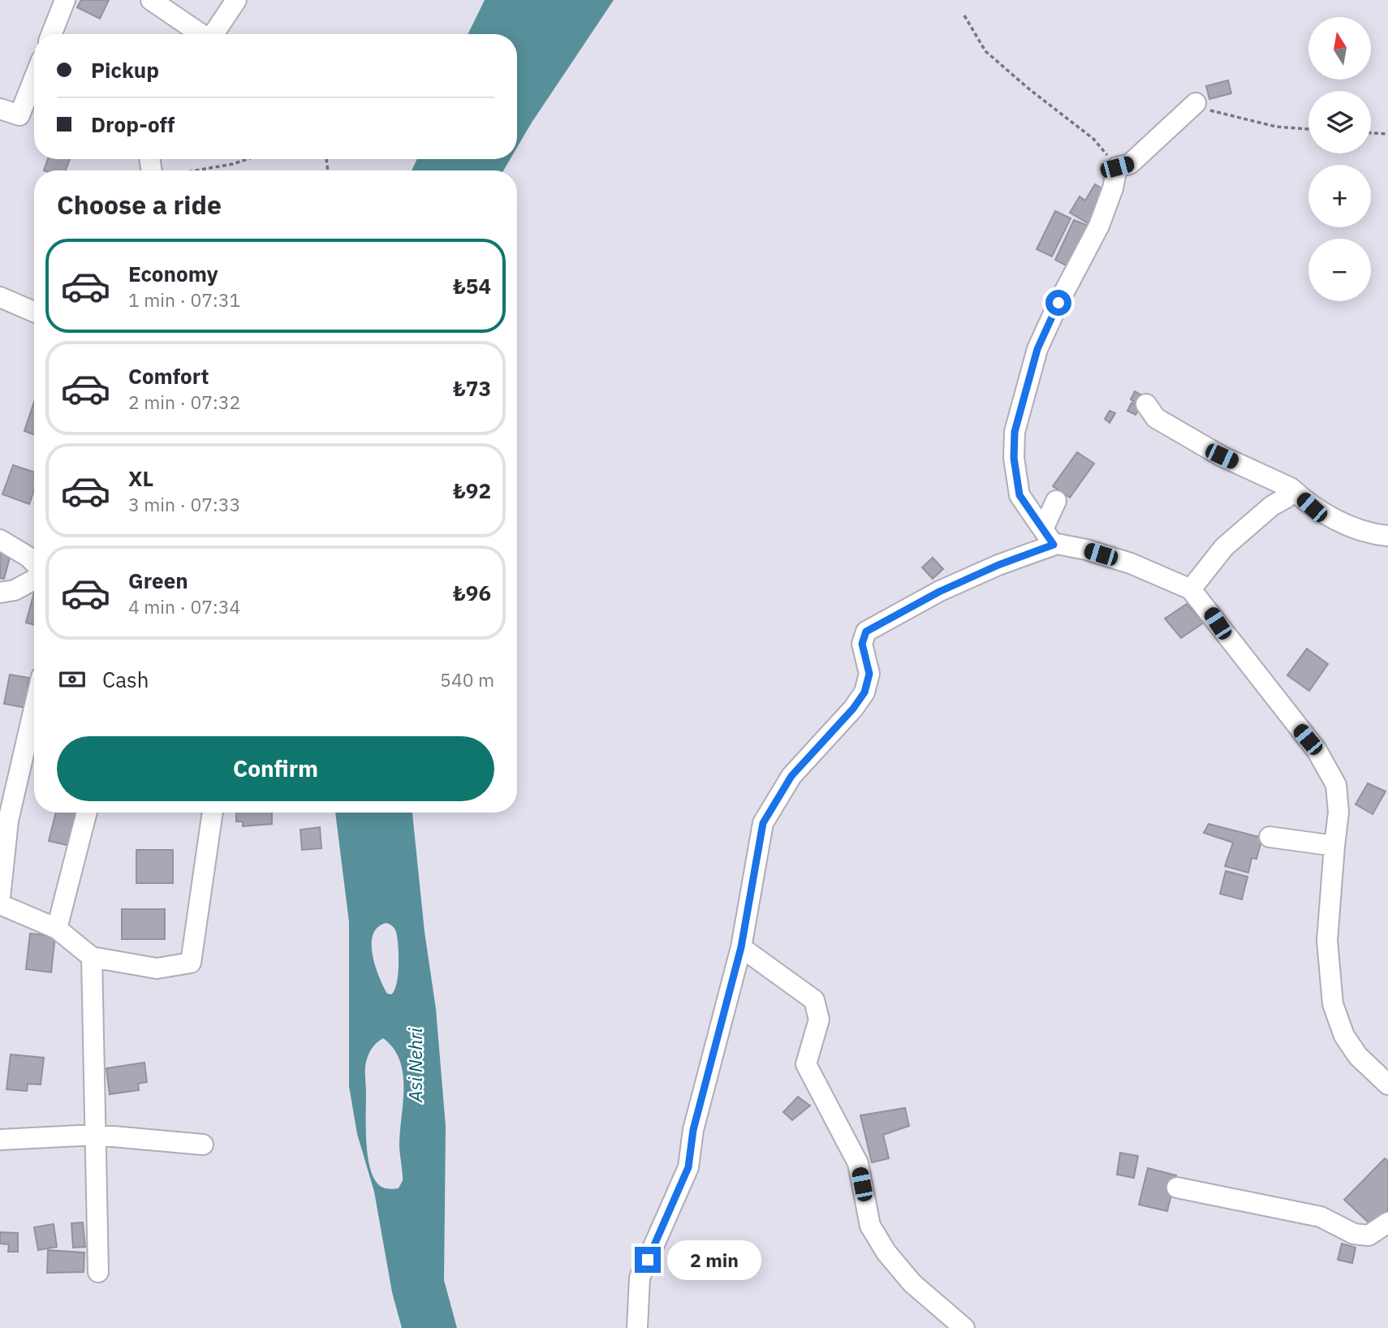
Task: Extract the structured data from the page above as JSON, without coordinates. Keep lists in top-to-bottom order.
{
  "water": ["Asi Nehri"],
  "north": "top",
  "page": {
    "map_buttons": ["+", "−"],
    "banner": ["Pickup", "Drop-off"],
    "heading": "Choose a ride",
    "list": [
      {
        "name": "Economy",
        "note": "1 min · 07:31",
        "value": "₺54"
      },
      {
        "name": "Comfort",
        "note": "2 min · 07:32",
        "value": "₺73"
      },
      {
        "name": "XL",
        "note": "3 min · 07:33",
        "value": "₺92"
      },
      {
        "name": "Green",
        "note": "4 min · 07:34",
        "value": "₺96"
      }
    ],
    "pay": ["Cash", "540 m"],
    "buttons": "Confirm",
    "bubble": "2 min"
  }
}
